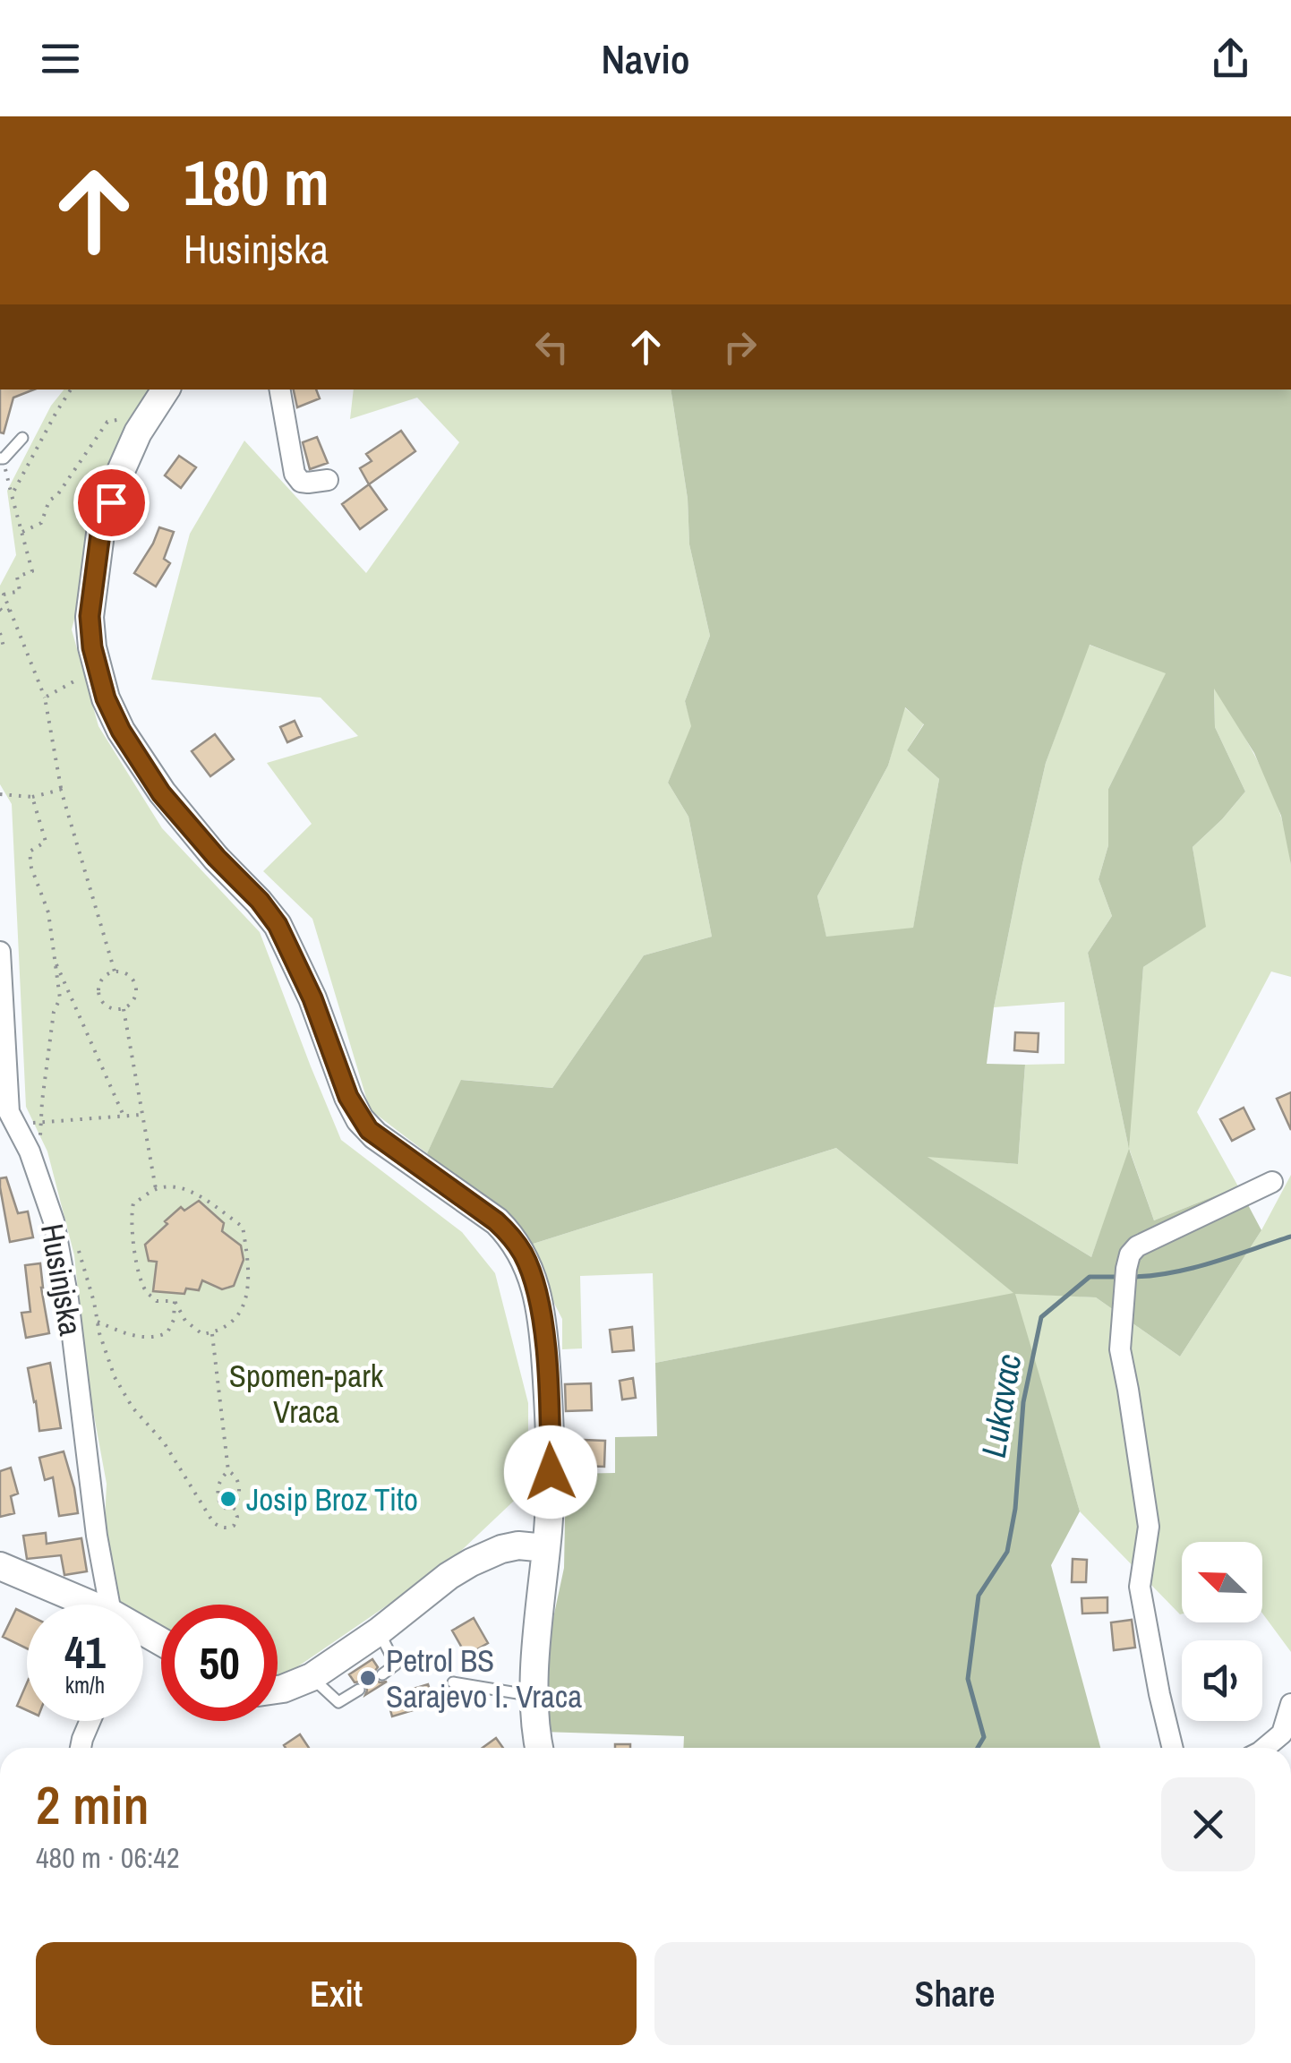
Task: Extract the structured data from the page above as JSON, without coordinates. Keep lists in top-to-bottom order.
{
  "streets": {
    "street": ["Husinjska"]
  },
  "water": ["Lukavac"],
  "parks": ["Spomen-park Vraca"],
  "places": ["Josip Broz Tito", "Petrol BS Sarajevo I. Vraca"],
  "north": "top left",
  "page": {
    "header": "Navio",
    "turn": ["180 m", "Husinjska"],
    "speed": "41 km/h",
    "limit": "50",
    "heading": ["2 min", "480 m · 06:42"],
    "buttons": ["Exit", "Share"]
  }
}
